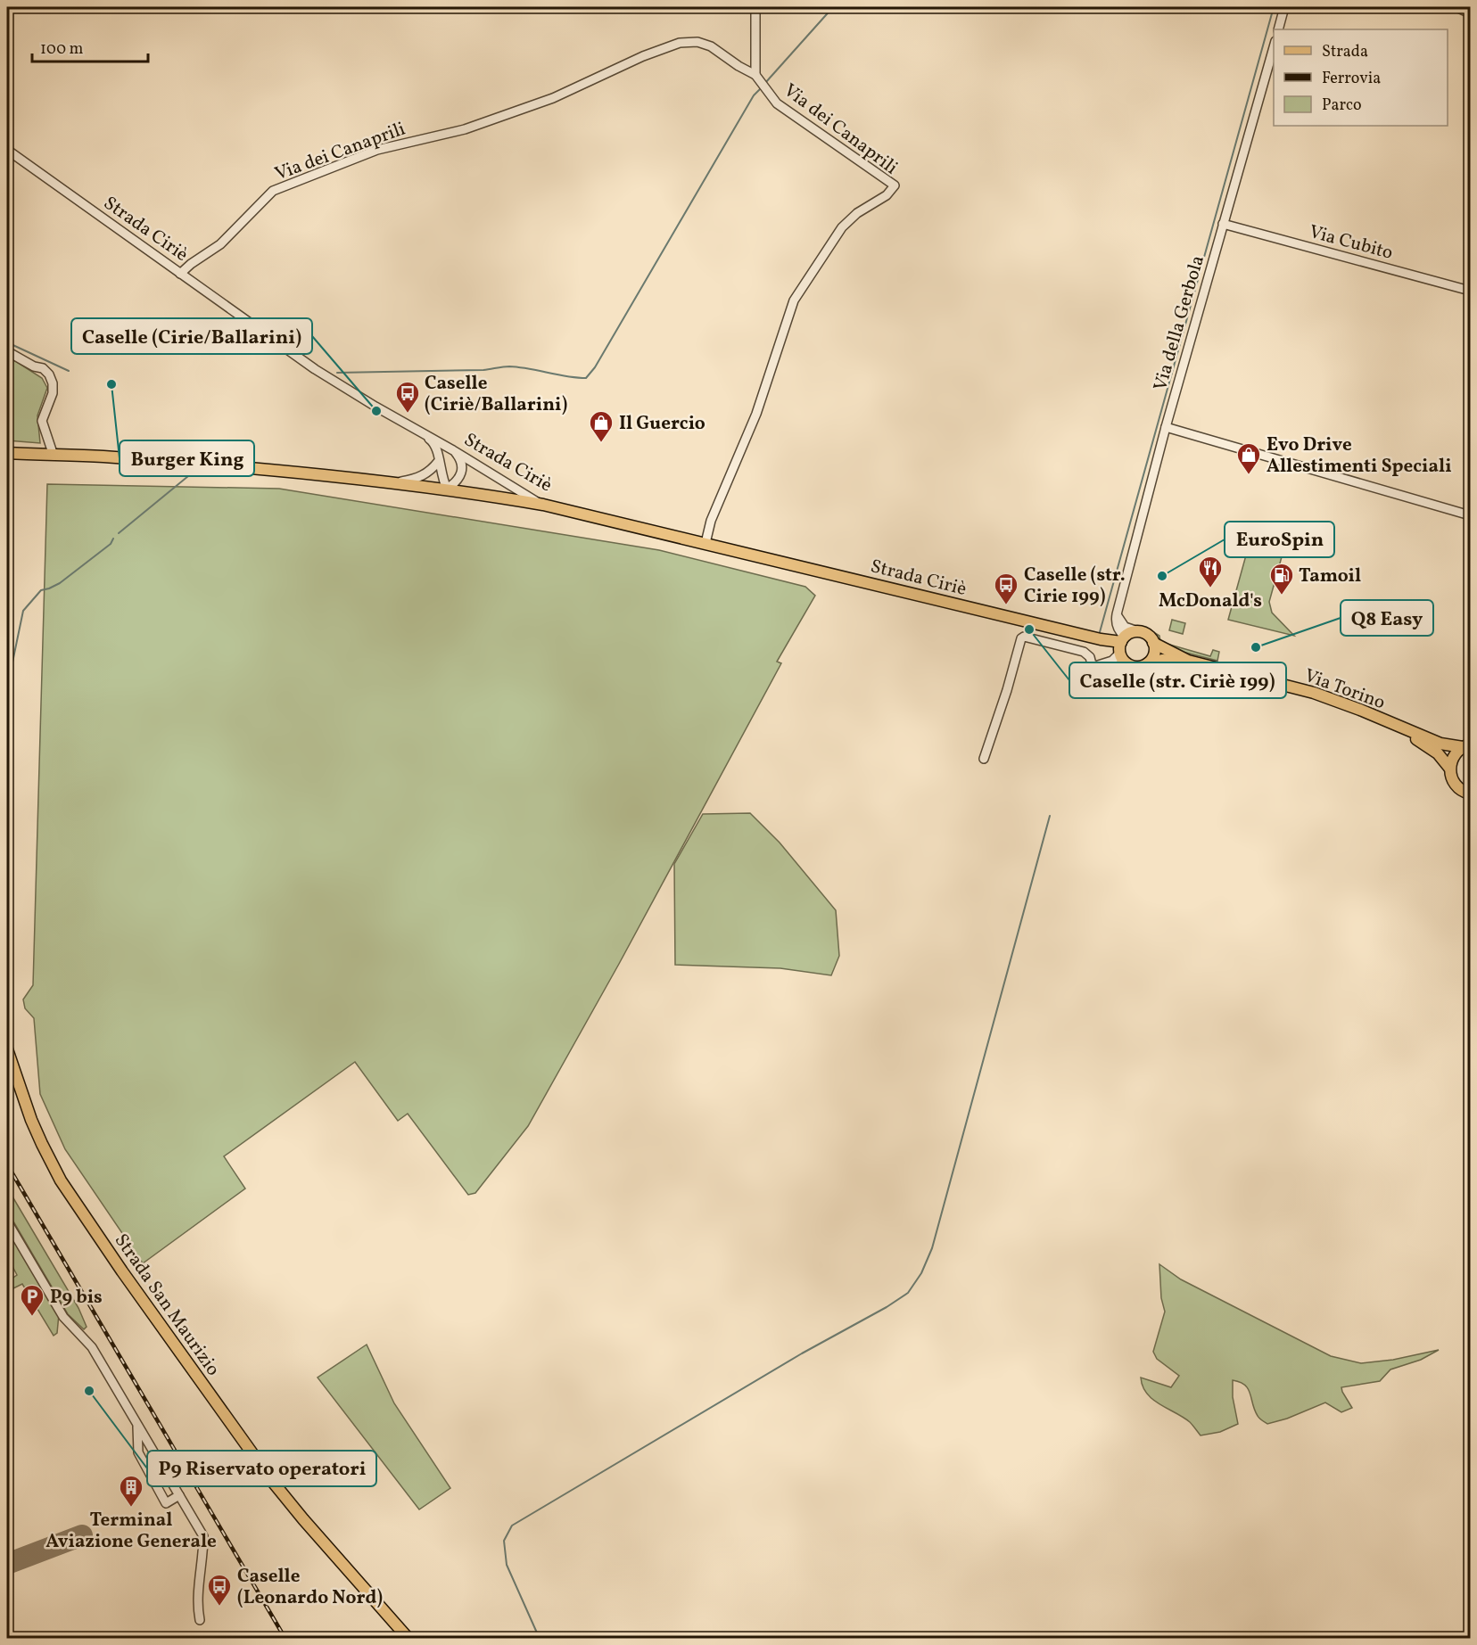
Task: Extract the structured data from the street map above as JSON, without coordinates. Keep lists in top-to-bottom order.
{
  "streets": {
    "main road": ["Strada Ciriè", "Via Torino", "Strada San Maurizio"],
    "street": ["Via dei Canaprili", "Via Cubito", "Via della Gerbola"]
  },
  "crossings": [
    ["Via dei Canaprili", "Strada Ciriè"],
    ["Strada Ciriè", "Via Torino"],
    ["Via Cubito", "Via della Gerbola"]
  ],
  "places": {
    "other": [
      "Burger King",
      "Caselle (Cirie/Ballarini)",
      "EuroSpin",
      "Caselle (str. Ciriè 199)",
      "Q8 Easy",
      "P9 Riservato operatori"
    ],
    "bus stop": ["Caselle (Ciriè/Ballarini)", "Caselle (str. Cirie 199)", "Caselle (Leonardo Nord)"],
    "shop": ["Il Guercio", "Evo Drive Allestimenti Speciali"],
    "restaurant": ["McDonald's"],
    "fuel station": ["Tamoil"],
    "parking": ["P9 bis"],
    "building": ["Terminal Aviazione Generale"]
  },
  "legend": ["Strada", "Ferrovia", "Parco"],
  "scale_bar": "100 m"
}
